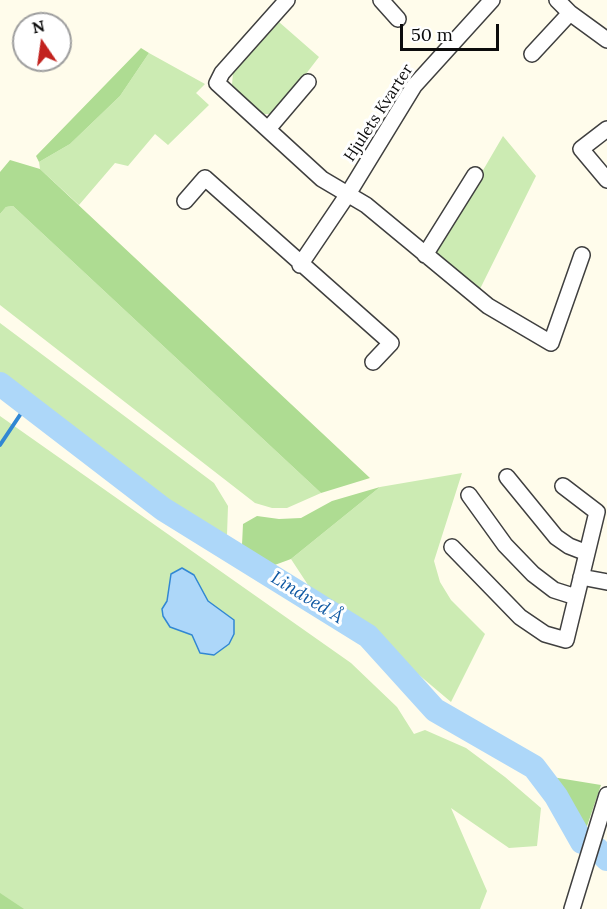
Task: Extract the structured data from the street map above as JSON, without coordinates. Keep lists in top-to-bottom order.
{
  "streets": {
    "street": ["Hjulets Kvarter"]
  },
  "water": ["Lindved Å"],
  "scale_bar": "50 m",
  "north": "top"
}
